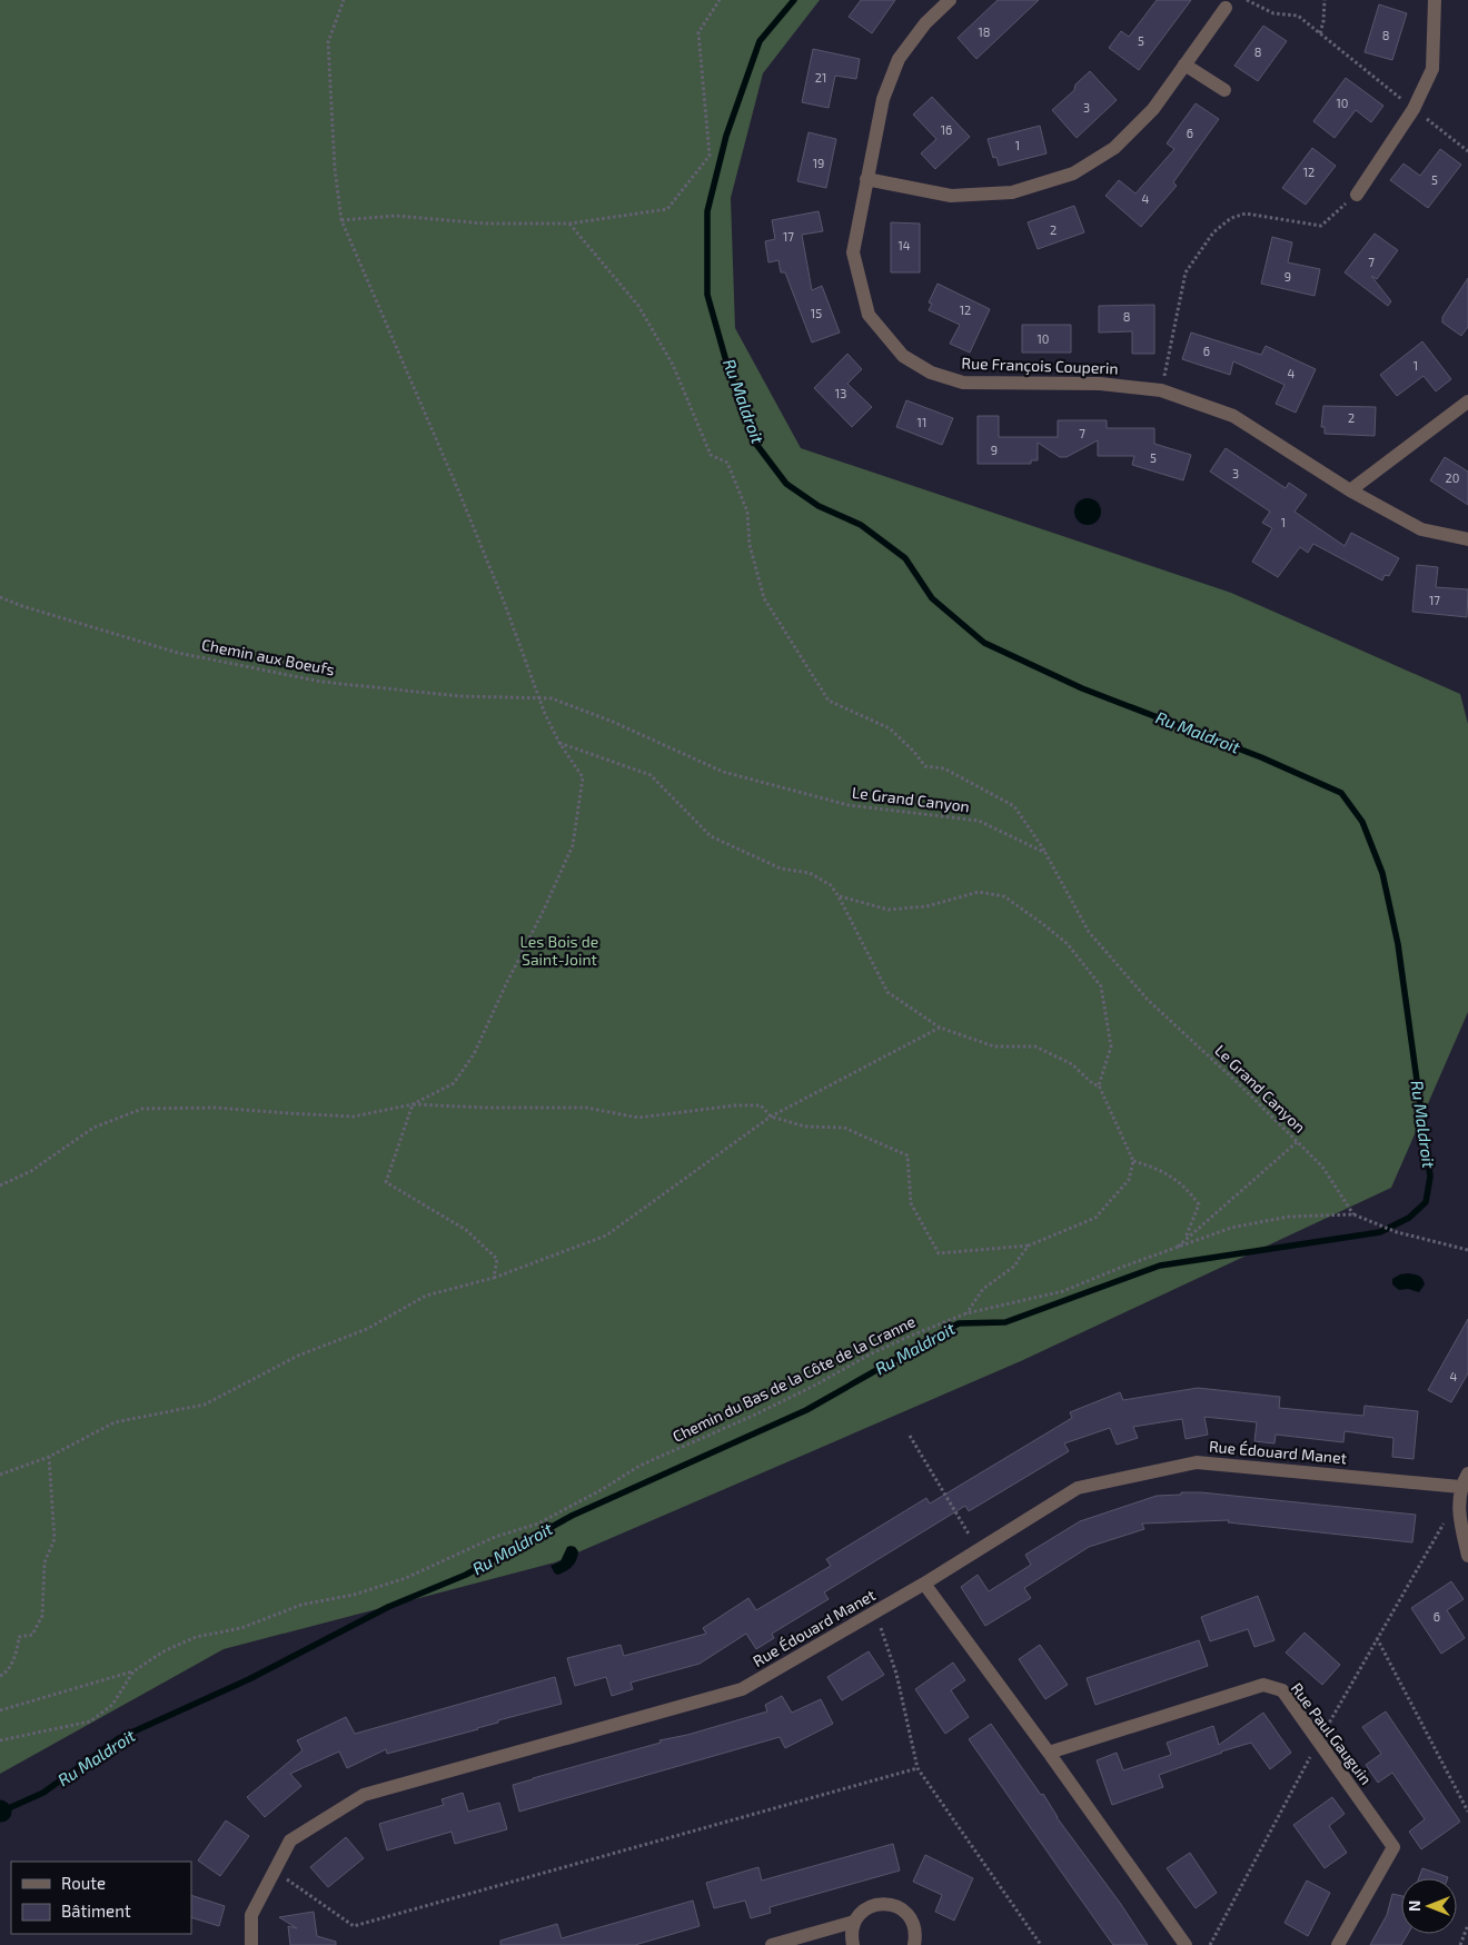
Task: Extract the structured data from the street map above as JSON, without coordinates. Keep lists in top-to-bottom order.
{
  "streets": {
    "street": ["Rue François Couperin", "Rue Édouard Manet", "Rue Paul Gauguin"],
    "path": ["Chemin aux Boeufs", "Le Grand Canyon", "Chemin du Bas de la Côte de la Cranne"]
  },
  "crossings": [
    ["Chemin aux Boeufs", "Le Grand Canyon"],
    ["Le Grand Canyon", "Chemin du Bas de la Côte de la Cranne"]
  ],
  "water": ["Ru Maldroit"],
  "parks": ["Les Bois de Saint-Joint"],
  "house_numbers": [
    "18",
    "8",
    "5",
    "8",
    "21",
    "10",
    "3",
    "16",
    "6",
    "1",
    "19",
    "12",
    "5",
    "4",
    "2",
    "17",
    "14",
    "7",
    "9",
    "12",
    "15",
    "8",
    "10",
    "6",
    "1",
    "4",
    "13",
    "2",
    "11",
    "7",
    "9",
    "5",
    "3",
    "20",
    "1",
    "17",
    "4",
    "6"
  ],
  "legend": ["Route", "Bâtiment"],
  "north": "left"
}
